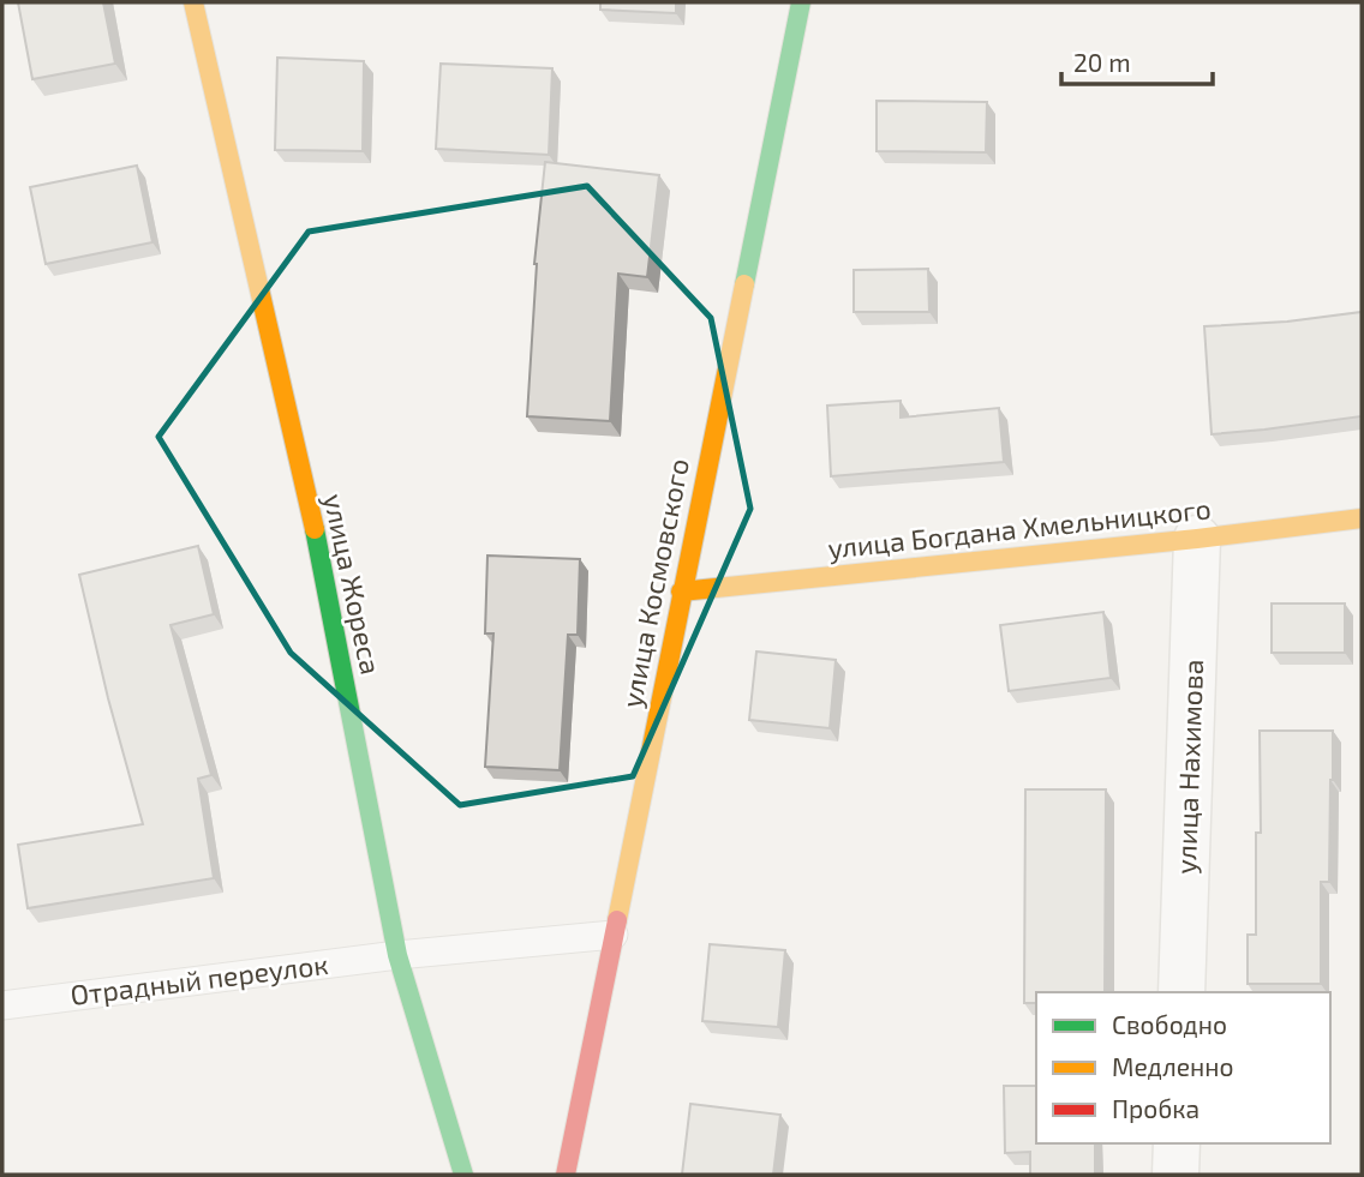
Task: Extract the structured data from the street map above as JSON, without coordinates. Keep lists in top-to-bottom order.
{
  "streets": {
    "street": [
      "улица Богдана Хмельницкого",
      "улица Космовского",
      "улица Жореса",
      "улица Нахимова"
    ],
    "lane": ["Отрадный переулок"]
  },
  "crossings": [
    ["улица Богдана Хмельницкого", "улица Космовского"],
    ["улица Богдана Хмельницкого", "улица Нахимова"],
    ["улица Космовского", "Отрадный переулок"],
    ["улица Жореса", "Отрадный переулок"]
  ],
  "legend": ["Свободно", "Медленно", "Пробка"],
  "scale_bar": "20 m"
}
